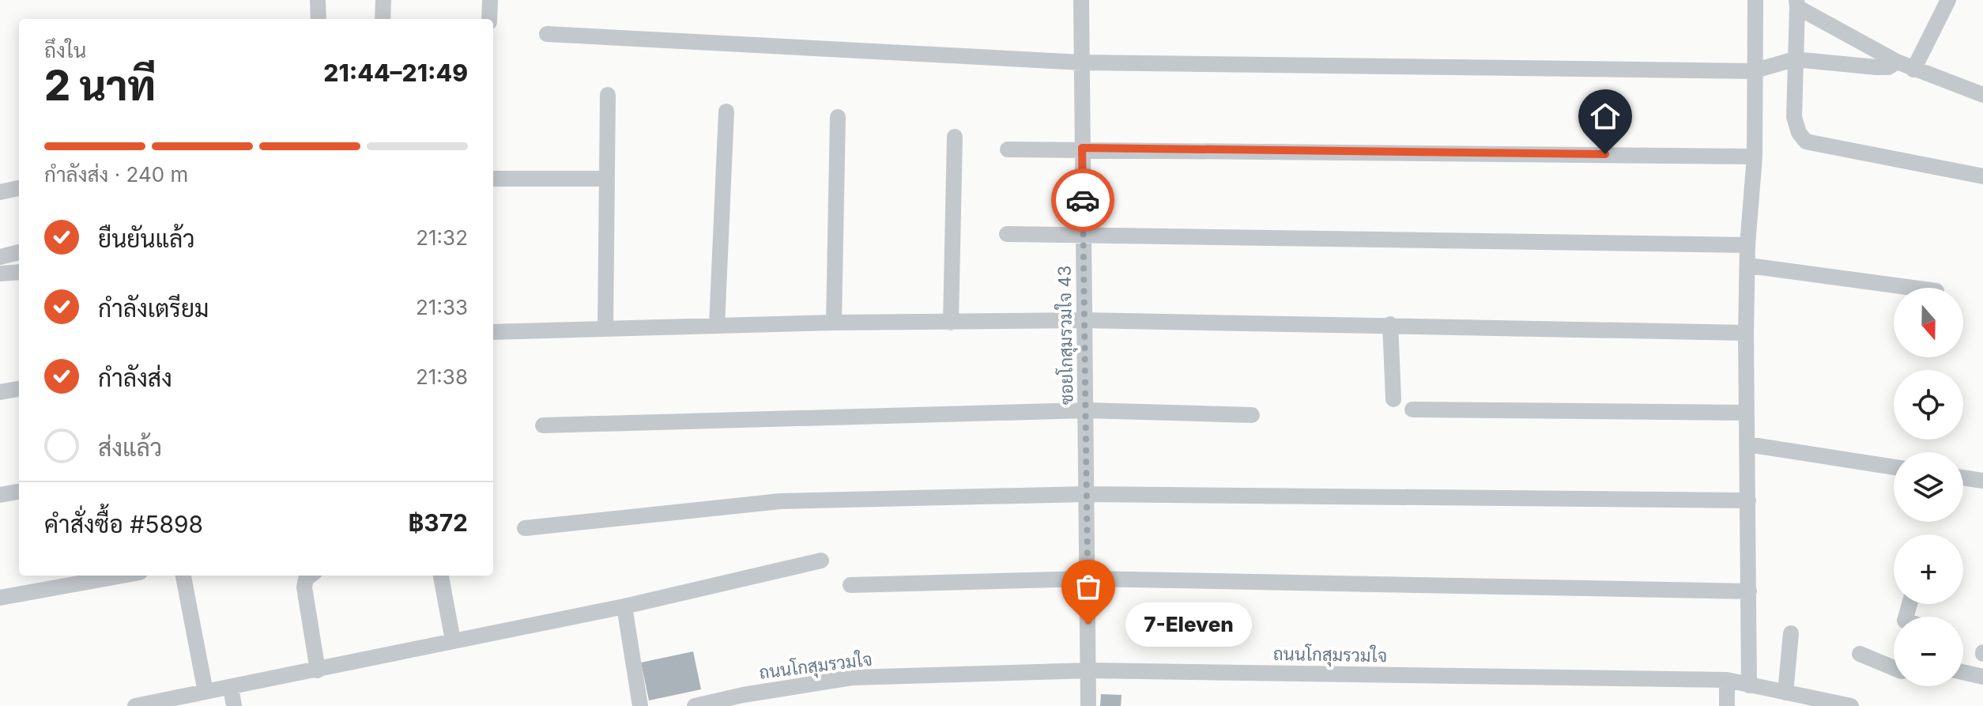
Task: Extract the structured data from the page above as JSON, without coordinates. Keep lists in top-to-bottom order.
{
  "streets": {
    "street": ["ซอยโกสุมรวมใจ 43", "ถนนโกสุมรวมใจ"]
  },
  "crossings": [
    ["ซอยโกสุมรวมใจ 43", "ถนนโกสุมรวมใจ"]
  ],
  "places": ["7-Eleven"],
  "north": "bottom",
  "page": {
    "heading": ["2 นาที", "ถึงใน", "21:44–21:49"],
    "panel": ["คำสั่งซื้อ #5898", "฿372"],
    "bar": "กำลังส่ง · 240 m",
    "list": [
      ["ยืนยันแล้ว", "21:32"],
      ["กำลังเตรียม", "21:33"],
      ["กำลังส่ง", "21:38"],
      "ส่งแล้ว"
    ],
    "map_buttons": ["+", "−"],
    "bubble": "7-Eleven"
  }
}
